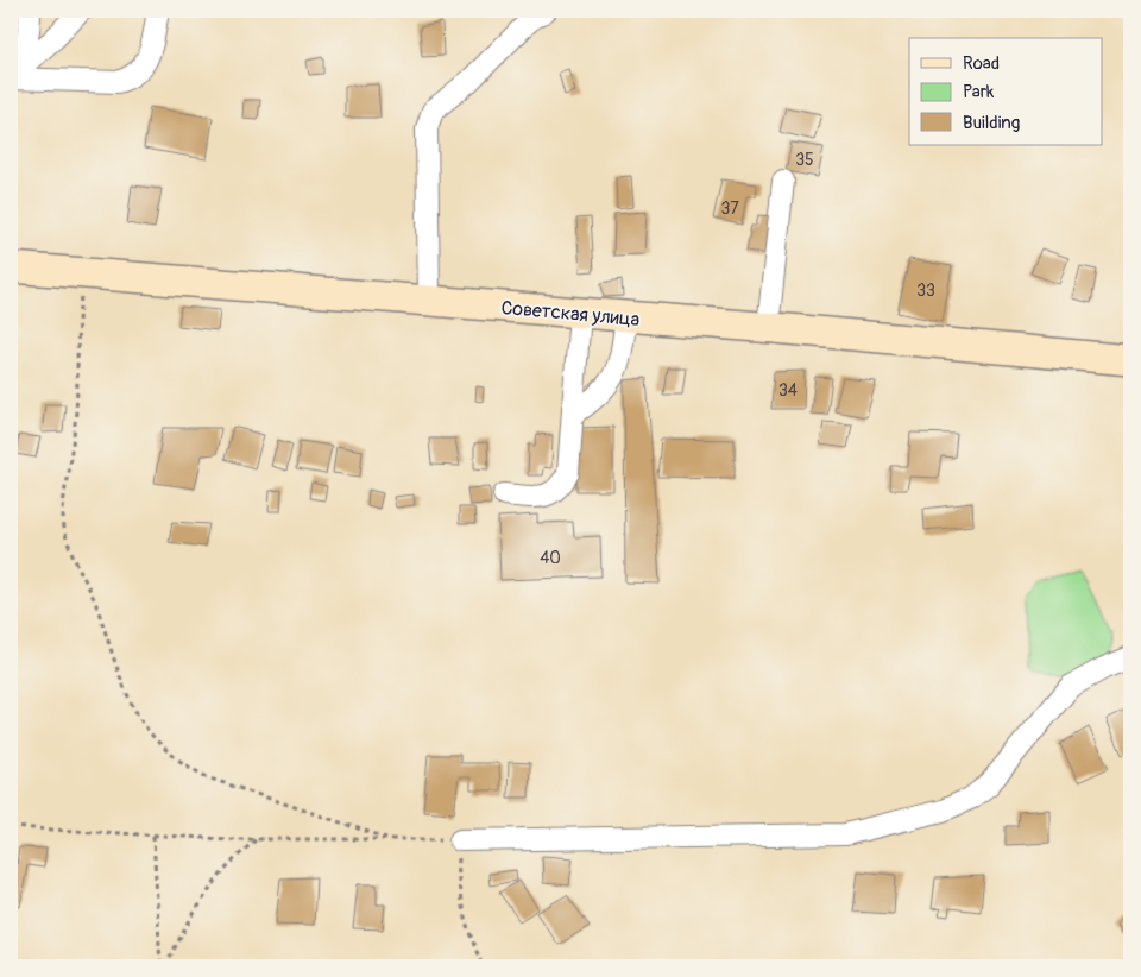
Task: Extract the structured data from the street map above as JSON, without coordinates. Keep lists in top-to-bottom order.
{
  "streets": {
    "main road": ["Советская улица"]
  },
  "house_numbers": [
    "35",
    "37",
    "33",
    "34",
    "40"
  ],
  "legend": ["Road", "Park", "Building"]
}
